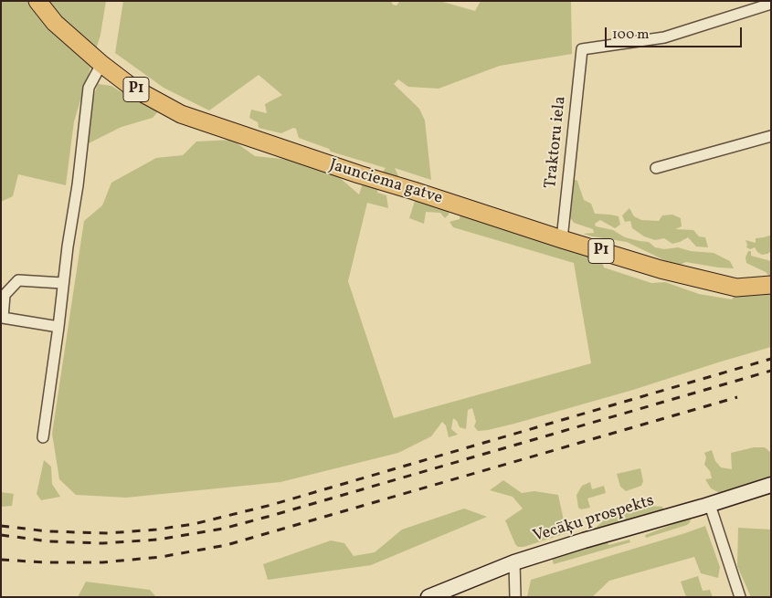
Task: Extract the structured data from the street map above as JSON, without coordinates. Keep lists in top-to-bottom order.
{
  "streets": {
    "main road": ["P1", "Jaunciema gatve", "Vecāķu prospekts"],
    "street": ["Traktoru iela"]
  },
  "crossings": [
    ["Traktoru iela", "Jaunciema gatve"]
  ],
  "scale_bar": "100 m"
}
